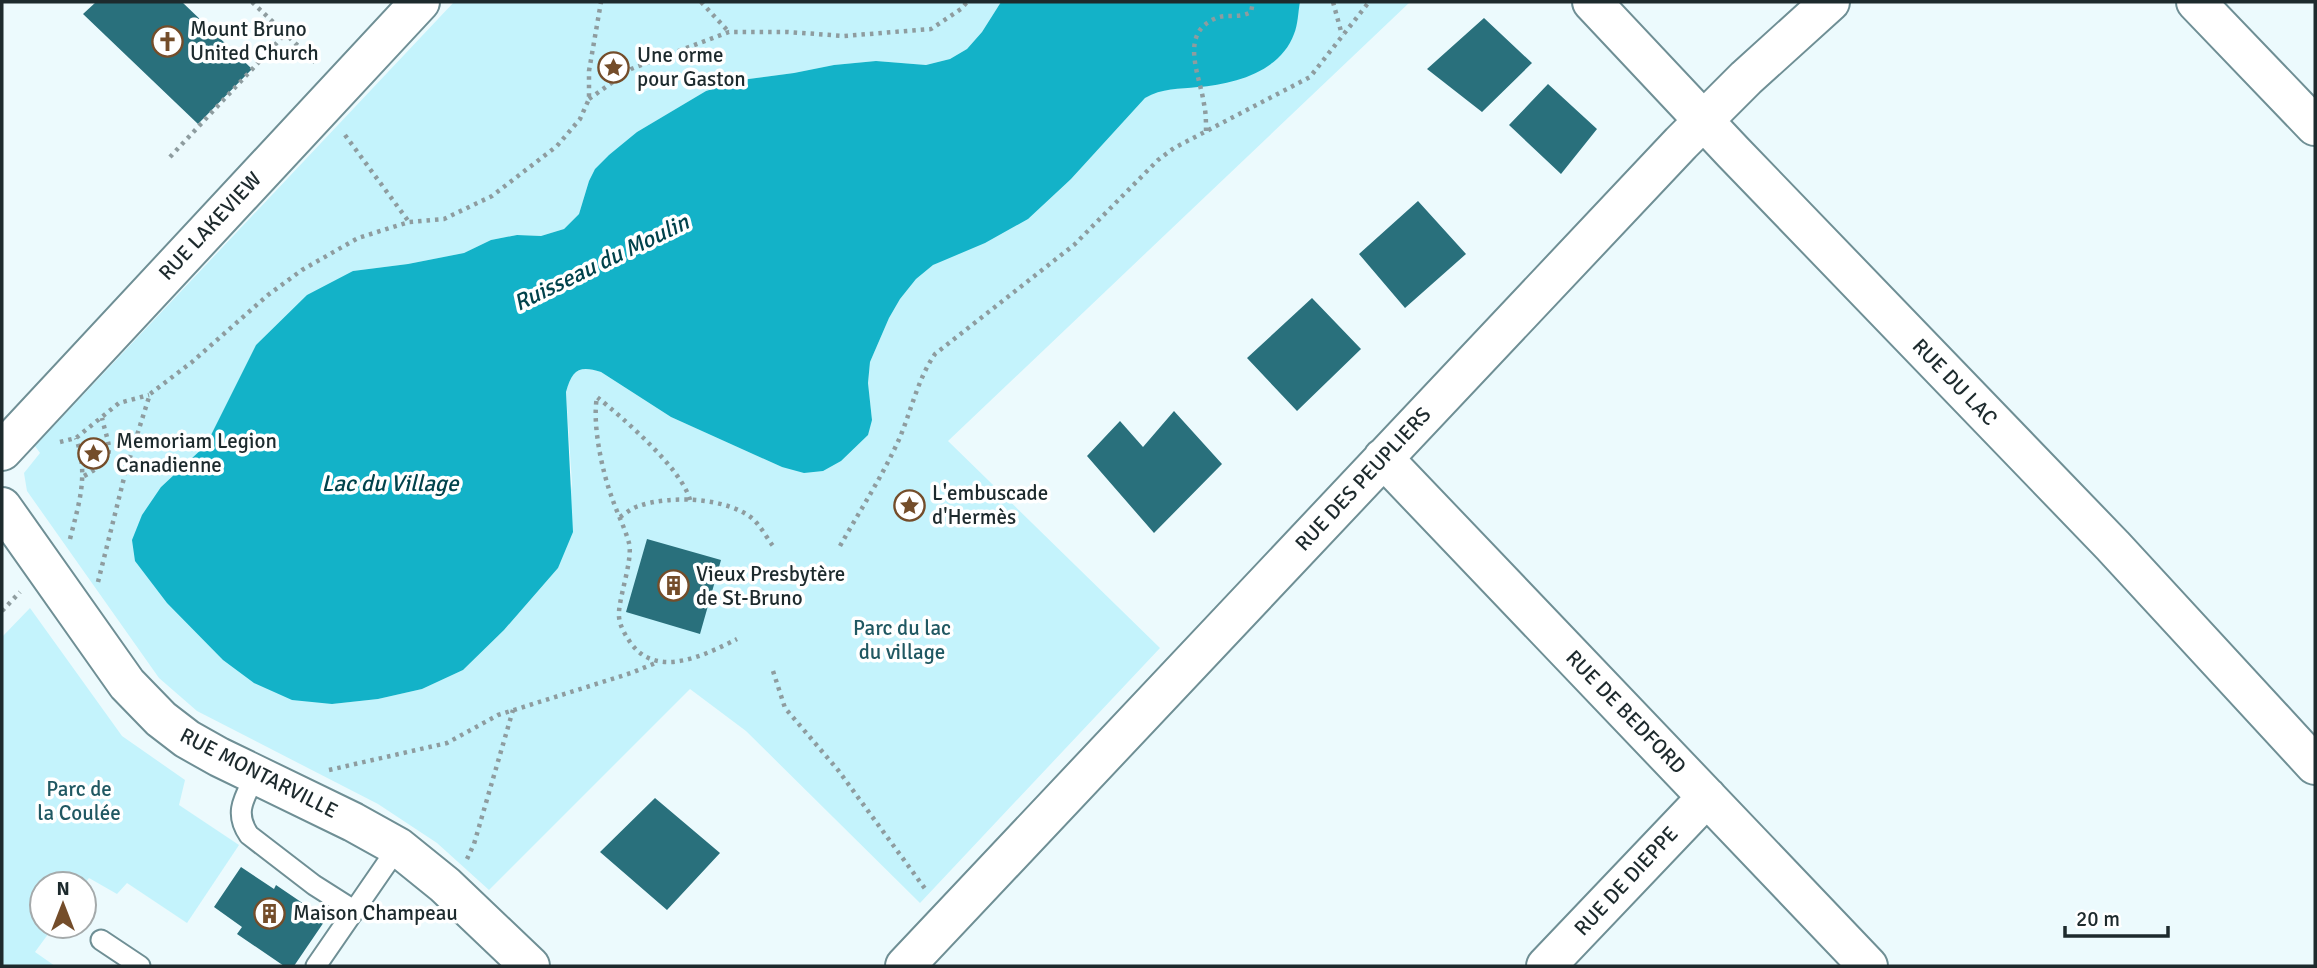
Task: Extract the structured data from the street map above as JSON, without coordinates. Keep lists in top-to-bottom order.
{
  "streets": {
    "street": [
      "RUE LAKEVIEW",
      "RUE DU LAC",
      "RUE DES PEUPLIERS",
      "RUE DE BEDFORD",
      "RUE MONTARVILLE",
      "RUE DE DIEPPE"
    ]
  },
  "crossings": [
    ["RUE DU LAC", "RUE DES PEUPLIERS"],
    ["RUE DES PEUPLIERS", "RUE DE BEDFORD"],
    ["RUE DE BEDFORD", "RUE DE DIEPPE"]
  ],
  "water": ["Ruisseau du Moulin", "Lac du Village"],
  "parks": ["Parc du lac du village", "Parc de la Coulée"],
  "places": {
    "church": ["Mount Bruno United Church"],
    "place": ["Une orme pour Gaston", "Memoriam Legion Canadienne", "L'embuscade d'Hermès"],
    "building": ["Vieux Presbytère de St-Bruno", "Maison Champeau"]
  },
  "scale_bar": "20 m",
  "north": "top"
}
